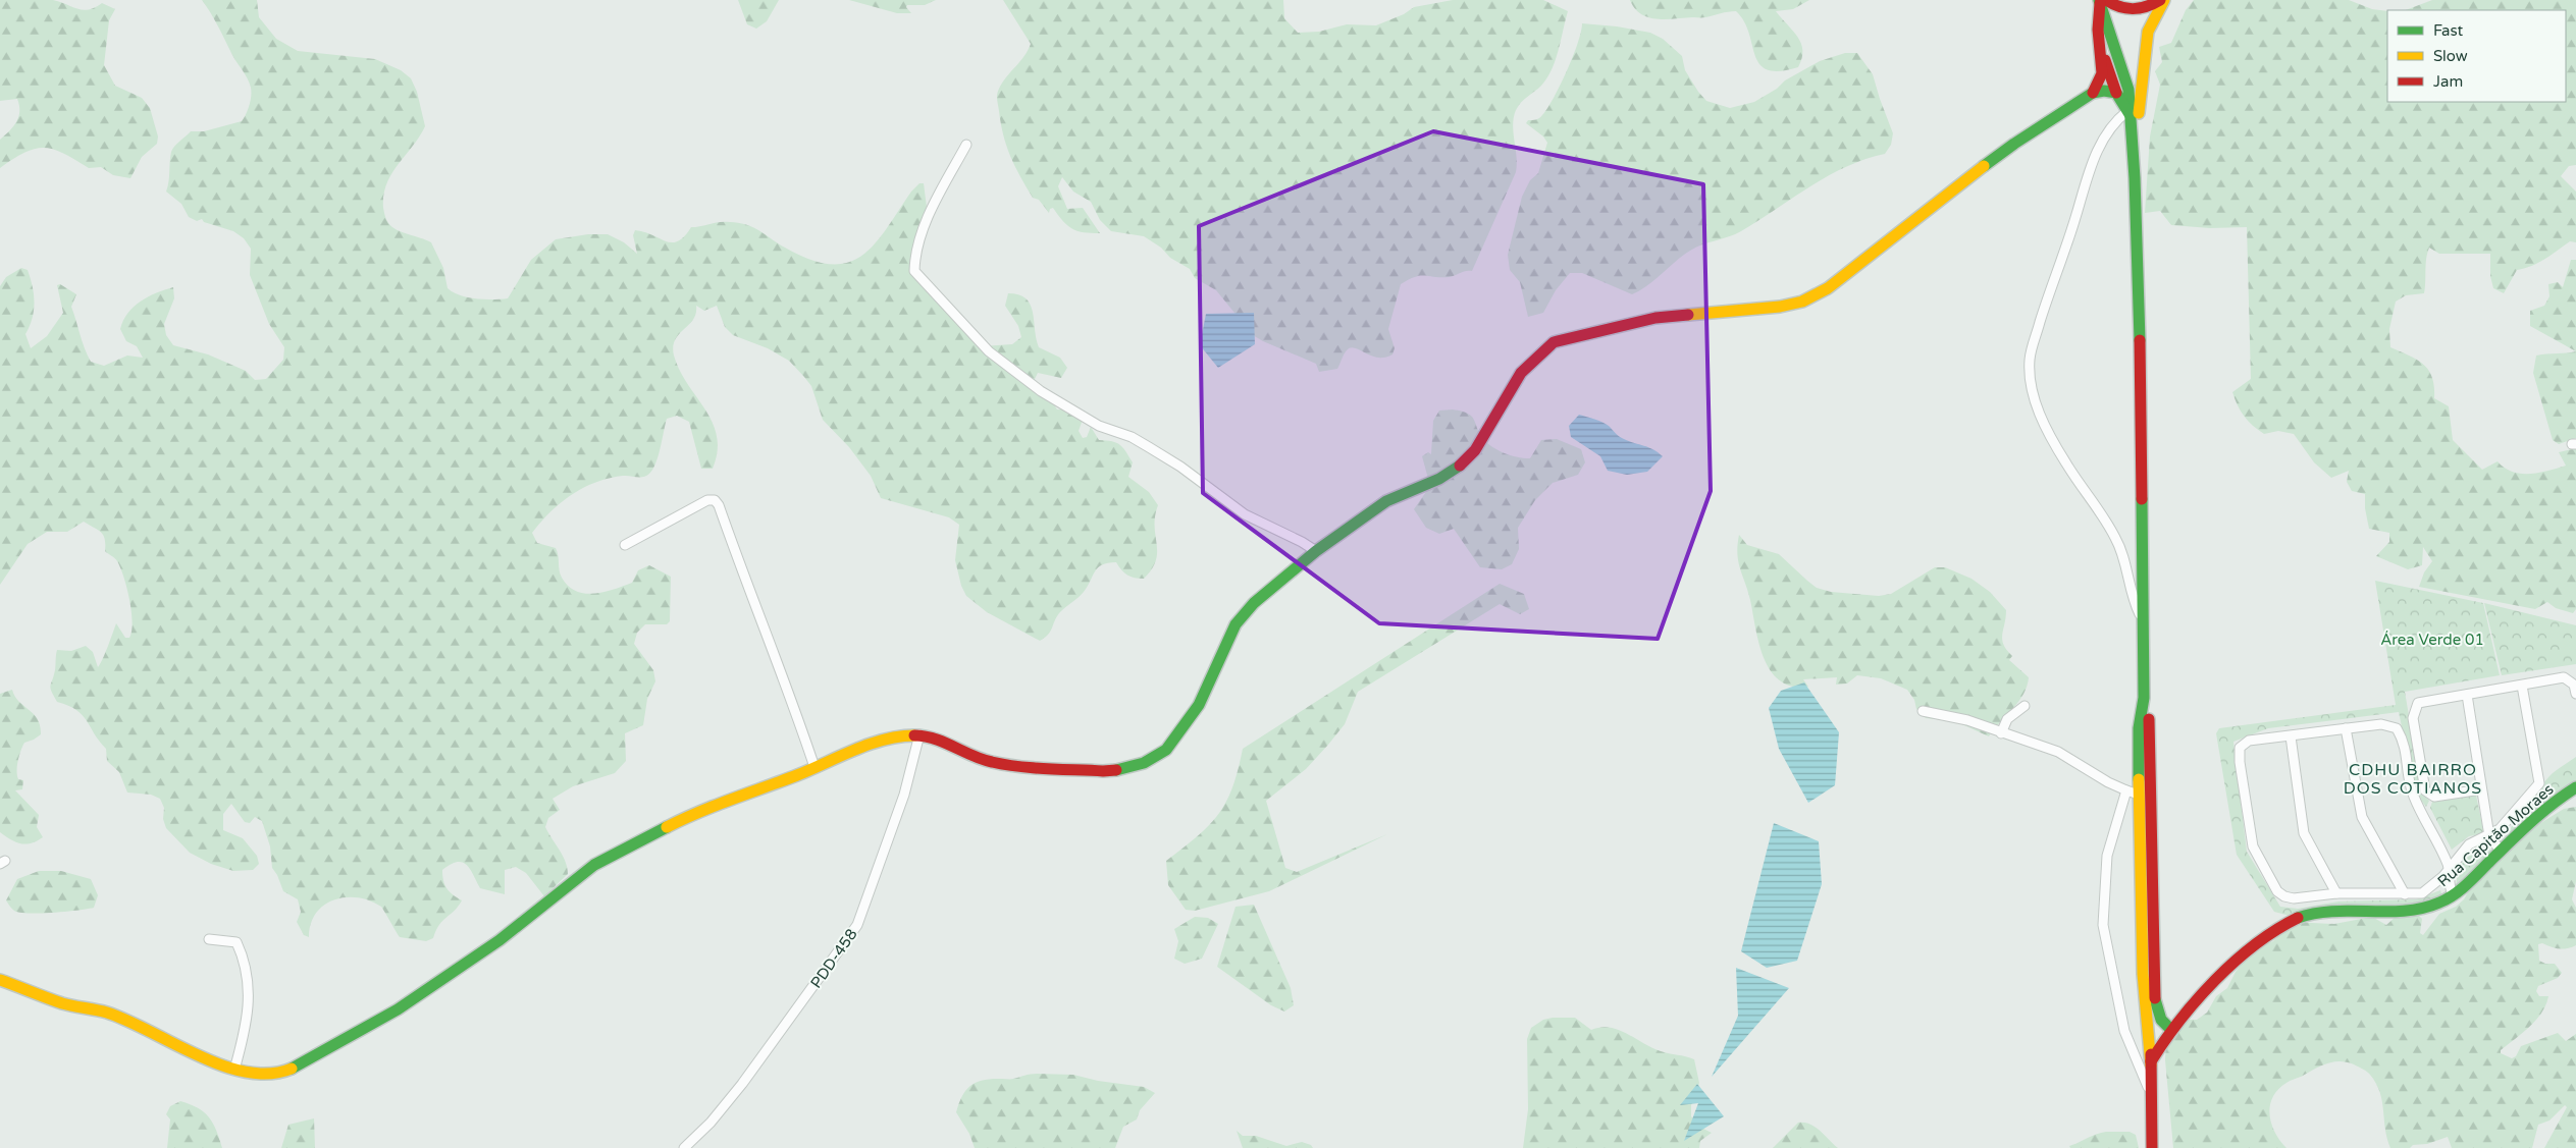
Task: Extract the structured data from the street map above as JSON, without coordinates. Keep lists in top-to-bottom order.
{
  "streets": {
    "main road": ["Rua Capitão Moraes"],
    "street": ["PDD-458"]
  },
  "districts": ["CDHU BAIRRO DOS COTIANOS"],
  "parks": ["Área Verde 01"],
  "legend": ["Fast", "Slow", "Jam"]
}
